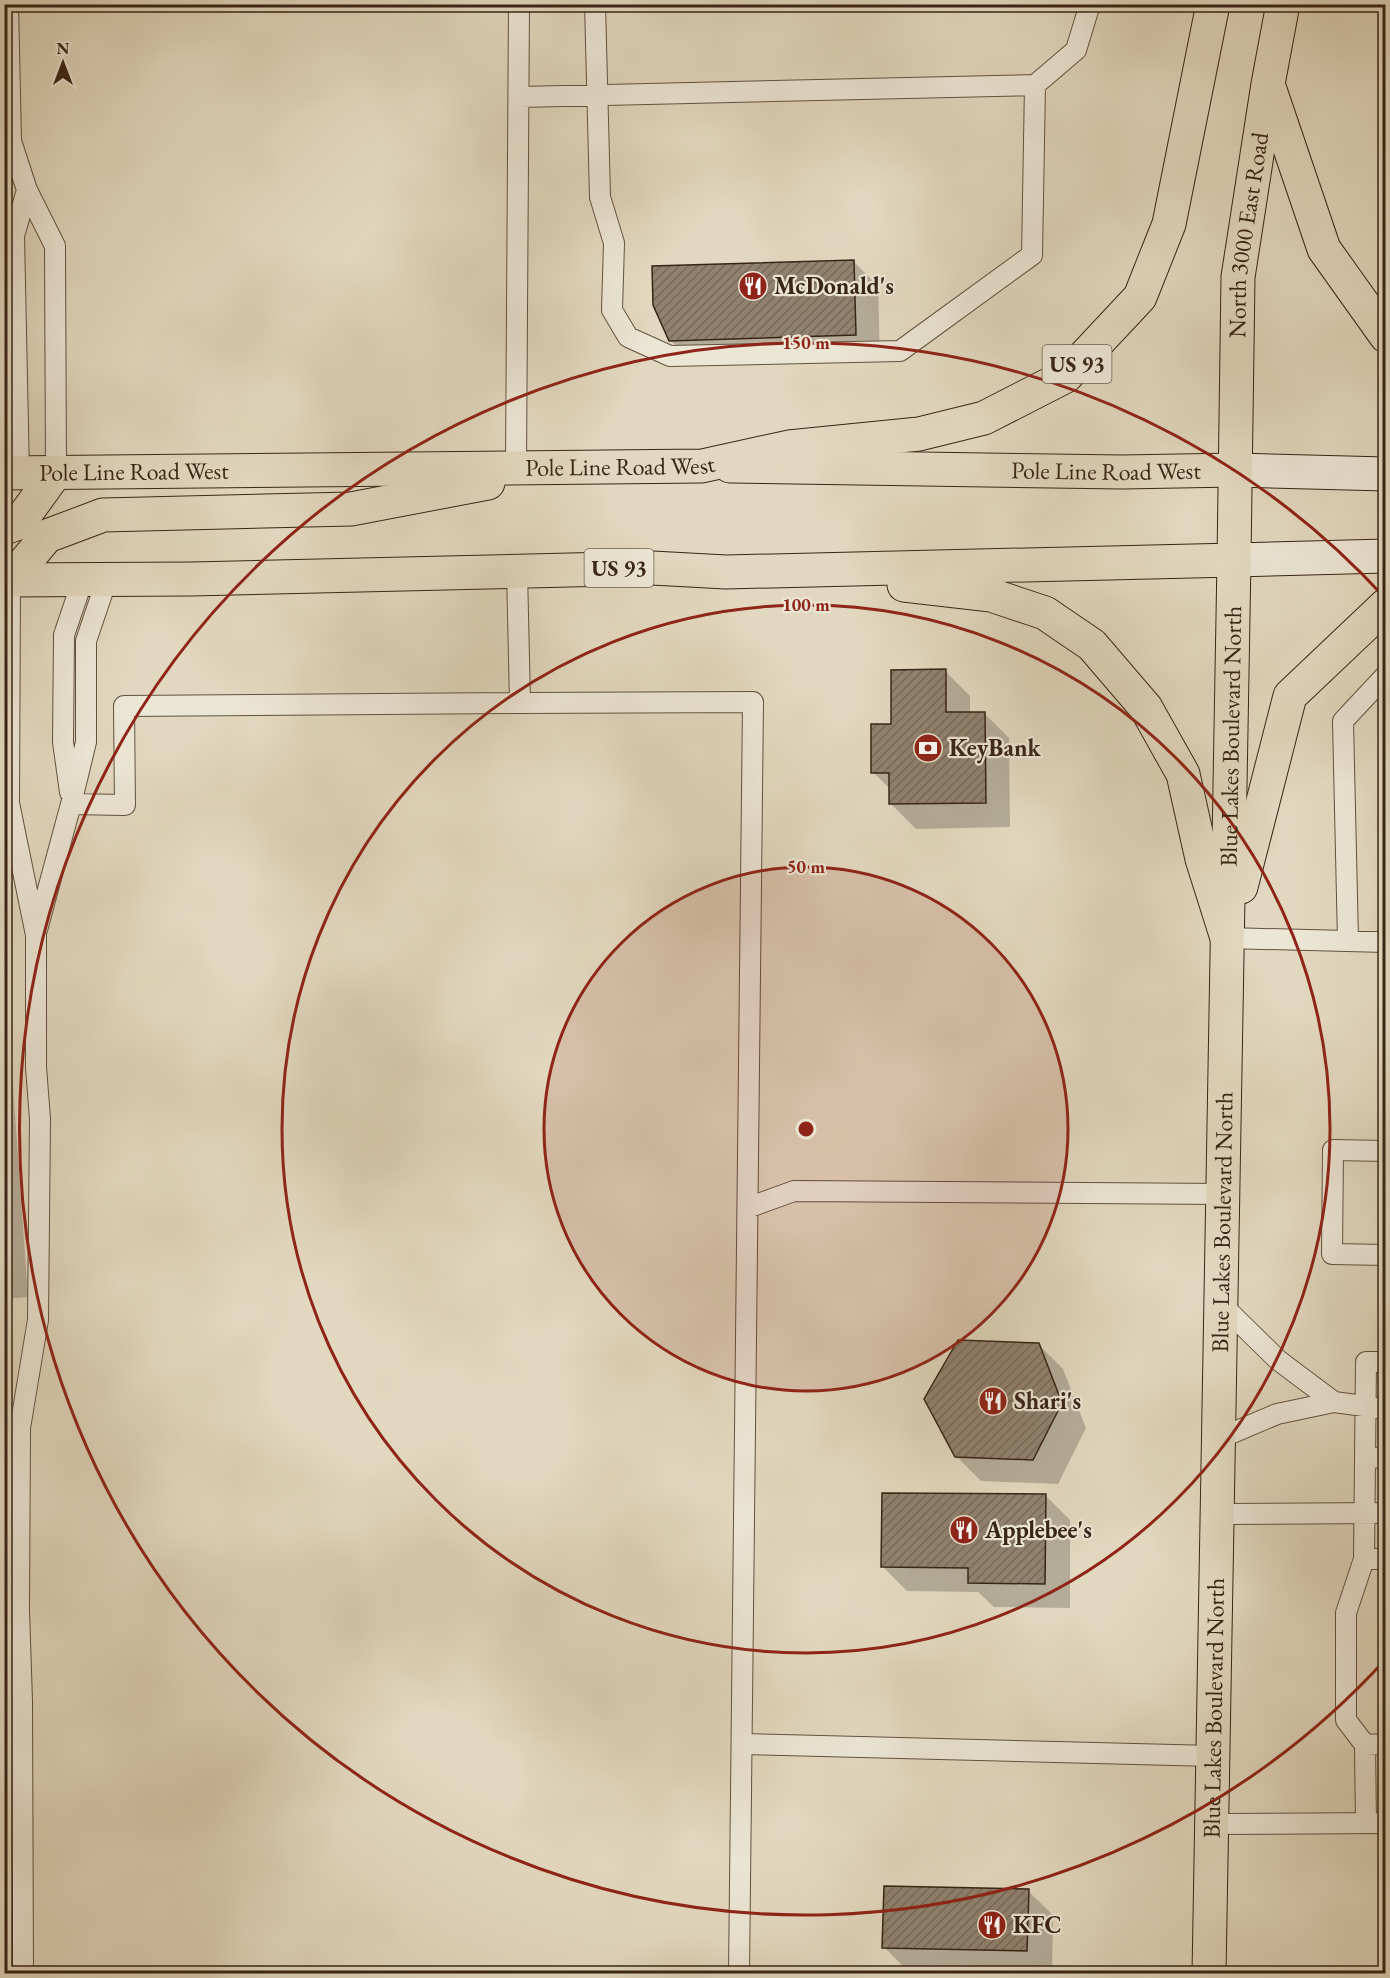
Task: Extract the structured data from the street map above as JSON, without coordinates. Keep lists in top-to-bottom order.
{
  "streets": {
    "main road": [
      "North 3000 East Road",
      "US 93",
      "Pole Line Road West",
      "Blue Lakes Boulevard North"
    ]
  },
  "crossings": [
    ["North 3000 East Road", "Pole Line Road West"],
    ["North 3000 East Road", "Blue Lakes Boulevard North"],
    ["US 93", "Pole Line Road West"],
    ["US 93", "Blue Lakes Boulevard North"],
    ["Pole Line Road West", "Blue Lakes Boulevard North"]
  ],
  "places": {
    "restaurant": [
      "McDonald's",
      "Shari's",
      "Applebee's",
      "KFC"
    ],
    "bank": ["KeyBank"]
  },
  "north": "top",
  "rings": ["150 m", "100 m", "50 m"]
}
